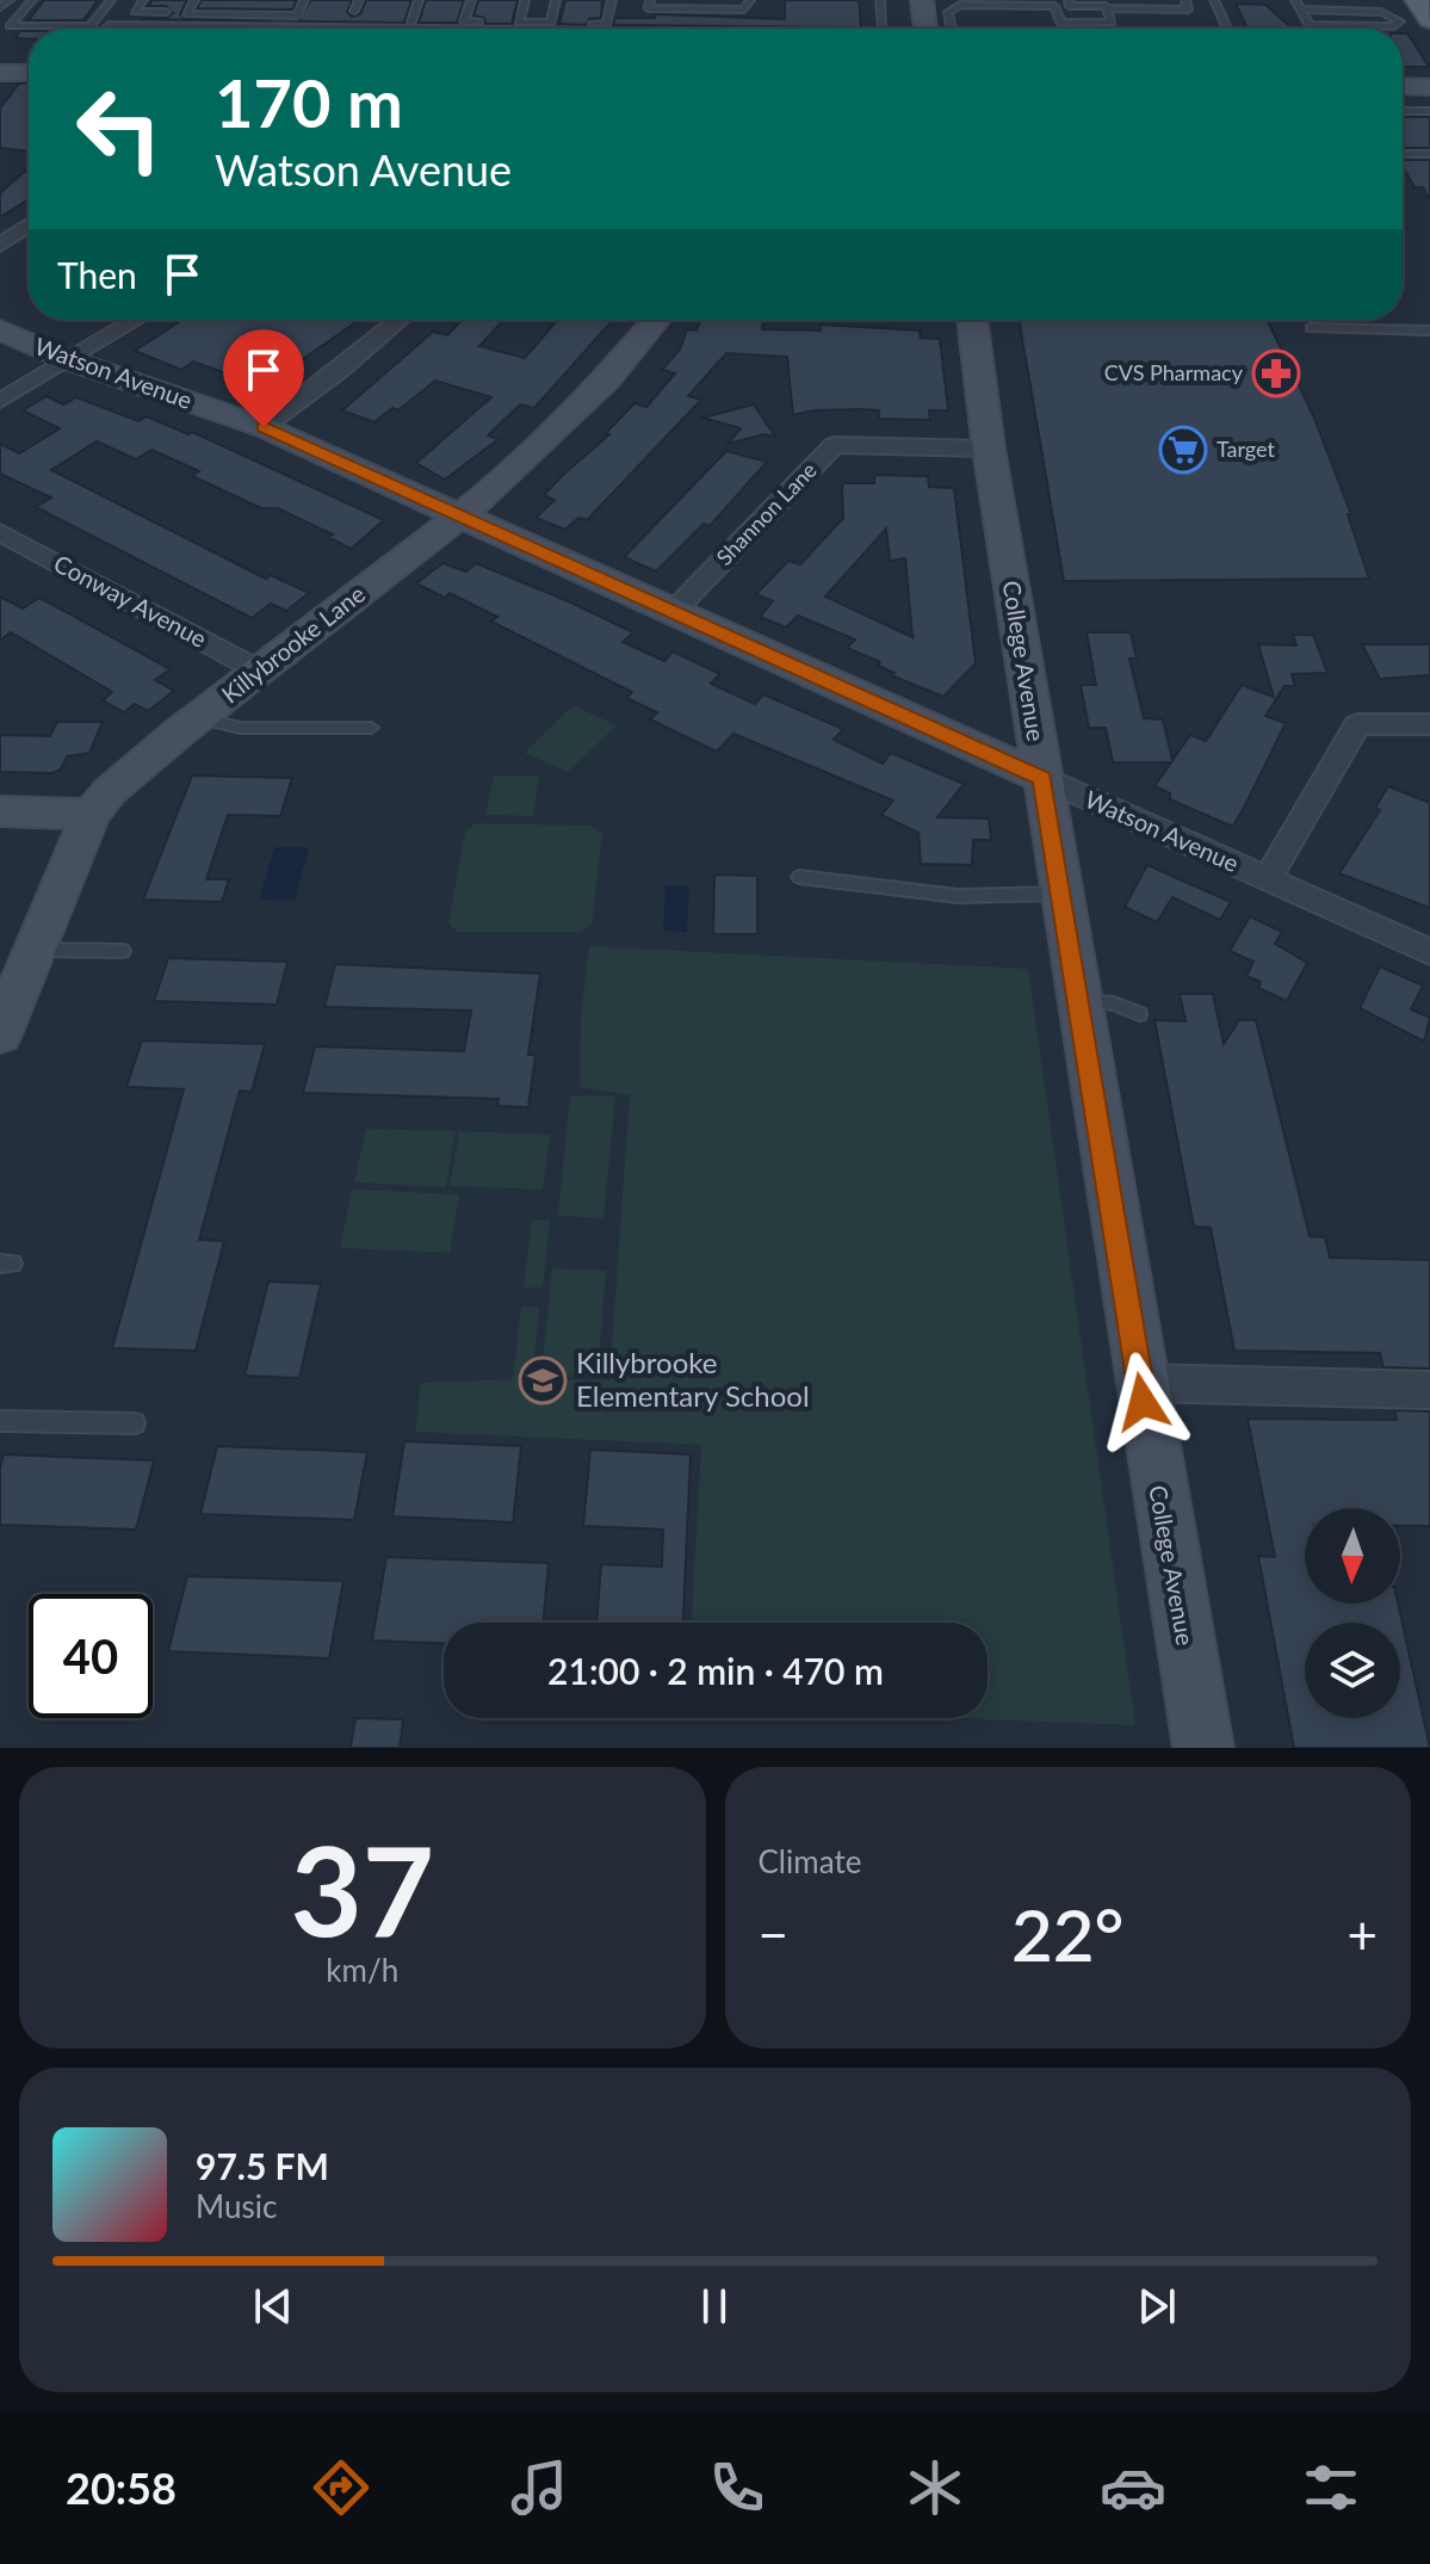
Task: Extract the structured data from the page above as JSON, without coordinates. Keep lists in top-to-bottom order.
{
  "streets": {
    "street": [
      "Watson Avenue",
      "Shannon Lane",
      "Conway Avenue",
      "Killybrooke Lane",
      "College Avenue"
    ]
  },
  "crossings": [
    ["Watson Avenue", "Shannon Lane"],
    ["Watson Avenue", "Killybrooke Lane"],
    ["Watson Avenue", "College Avenue"],
    ["Shannon Lane", "College Avenue"],
    ["Conway Avenue", "Killybrooke Lane"]
  ],
  "places": {
    "pharmacy": ["CVS Pharmacy"],
    "supermarket": ["Target"],
    "school or university": ["Killybrooke Elementary School"]
  },
  "north": "bottom",
  "page": {
    "turn": ["170 m", "Watson Avenue"],
    "then": "Then",
    "limit": "40",
    "trip": "21:00 · 2 min · 470 m",
    "tile": [
      ["37", "km/h"],
      "Climate"
    ],
    "heat": ["−", "22°", "+"],
    "song": ["97.5 FM", "Music"],
    "tabs": "20:58"
  }
}
